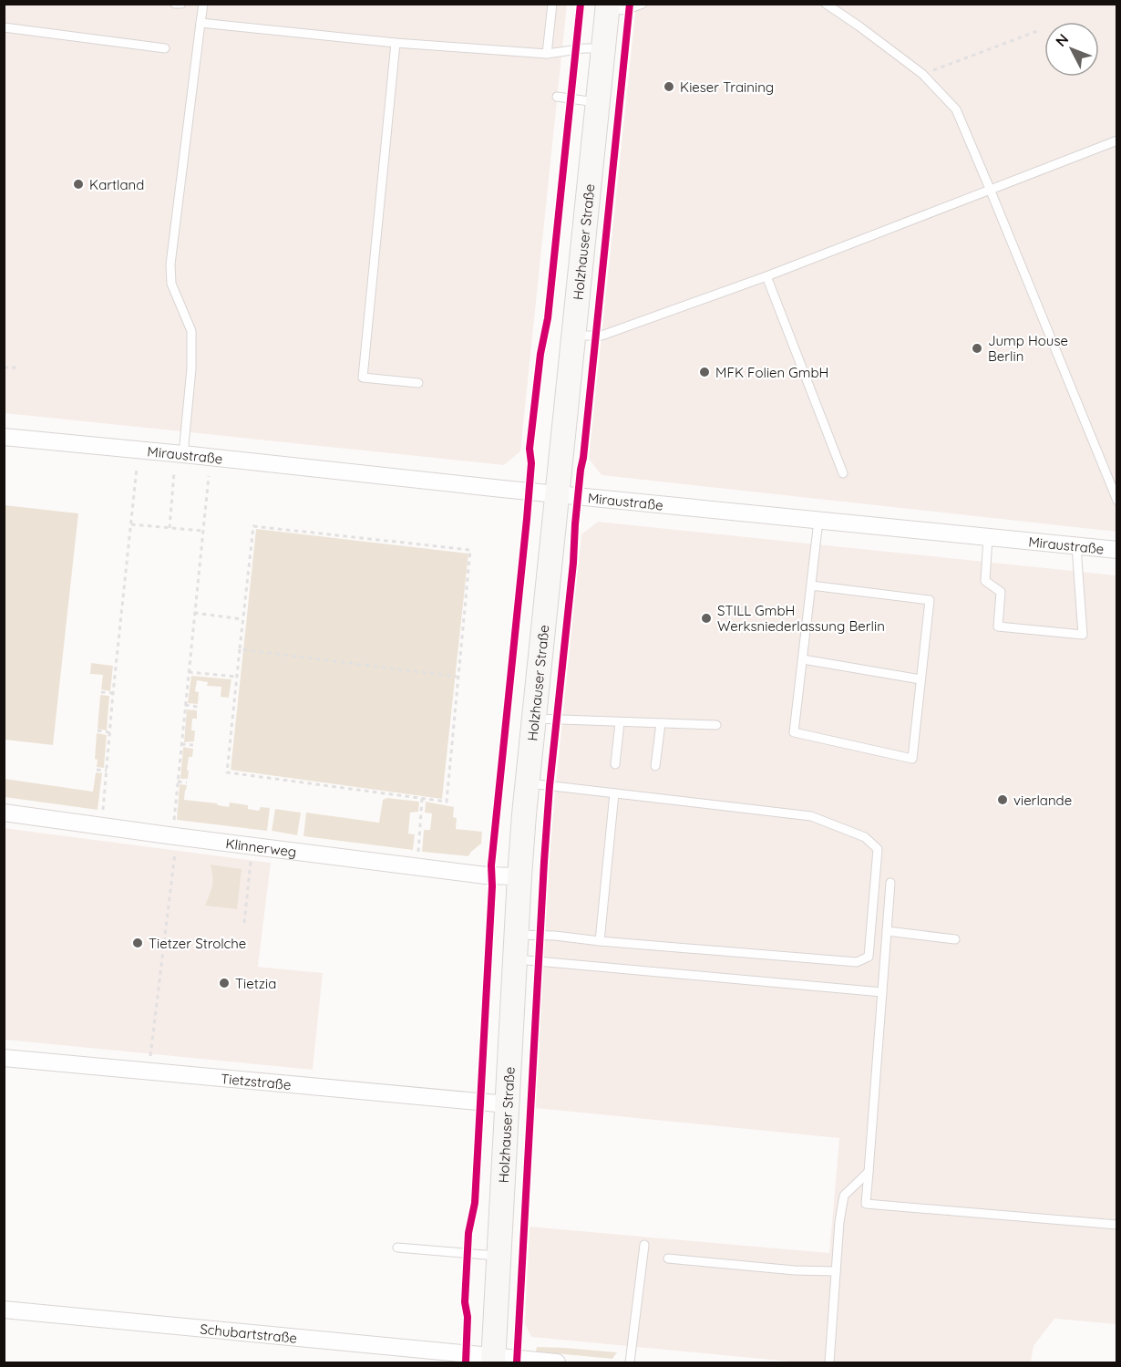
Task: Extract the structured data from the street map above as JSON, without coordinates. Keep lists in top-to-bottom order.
{
  "streets": {
    "main road": ["Holzhauser Straße"],
    "street": [
      "Miraustraße",
      "Klinnerweg",
      "Tietzstraße",
      "Schubartstraße"
    ]
  },
  "crossings": [
    ["Holzhauser Straße", "Miraustraße"],
    ["Holzhauser Straße", "Klinnerweg"],
    ["Holzhauser Straße", "Tietzstraße"],
    ["Holzhauser Straße", "Schubartstraße"]
  ],
  "places": [
    "Kieser Training",
    "Kartland",
    "Jump House Berlin",
    "MFK Folien GmbH",
    "STILL GmbH Werksniederlassung Berlin",
    "vierlande",
    "Tietzer Strolche",
    "Tietzia"
  ],
  "north": "top left"
}
